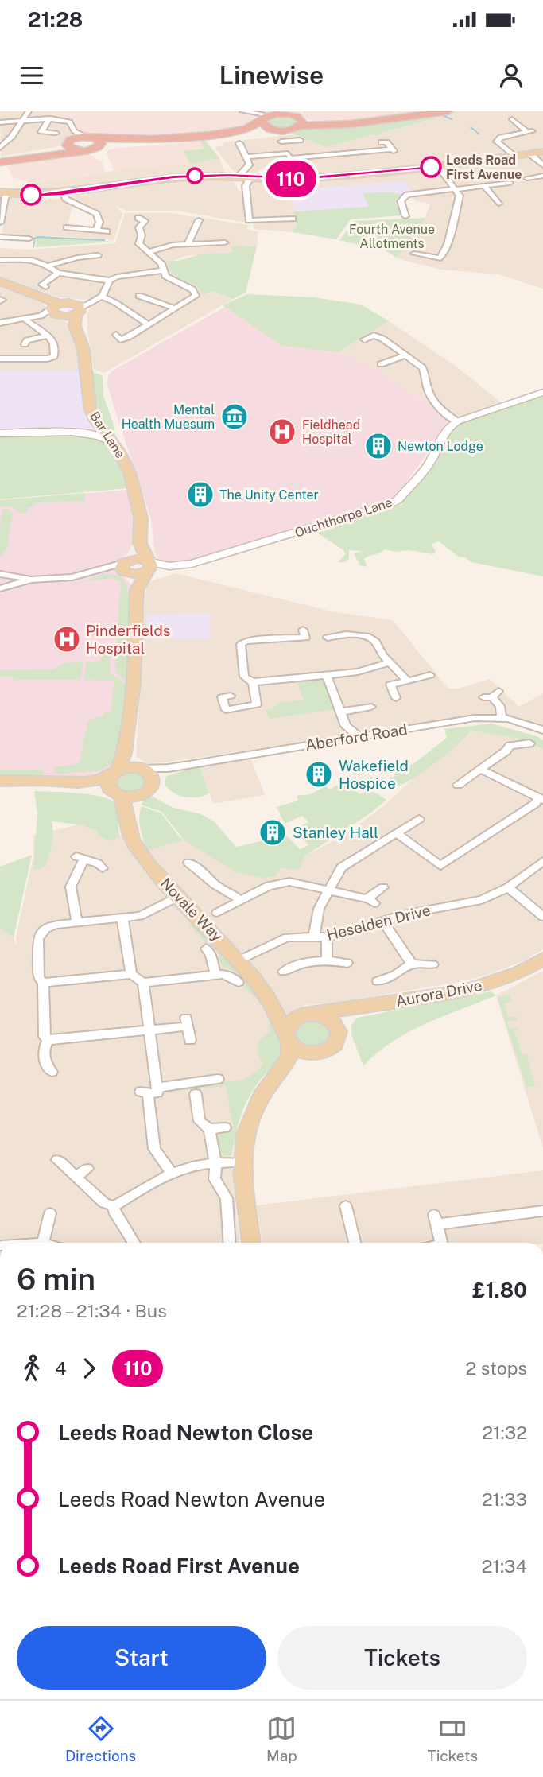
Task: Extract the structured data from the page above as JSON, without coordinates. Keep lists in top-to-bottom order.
{
  "streets": {
    "main road": ["Bar Lane", "Novale Way", "Aurora Drive"],
    "street": ["Ouchthorpe Lane", "Aberford Road", "Heselden Drive"]
  },
  "crossings": [
    ["Bar Lane", "Ouchthorpe Lane"],
    ["Novale Way", "Heselden Drive"],
    ["Novale Way", "Aurora Drive"]
  ],
  "parks": ["Fourth Avenue Allotments"],
  "places": {
    "other": ["Leeds Road First Avenue"],
    "museum": ["Mental Health Muesum"],
    "hospital": ["Fieldhead Hospital", "Pinderfields Hospital"],
    "building": [
      "Newton Lodge",
      "The Unity Center",
      "Wakefield Hospice",
      "Stanley Hall"
    ]
  },
  "lines": ["bus line 110"],
  "page": {
    "status": "21:28",
    "header": "Linewise",
    "on_map": "110",
    "heading": ["6 min", "21:28 – 21:34 · Bus", "£1.80"],
    "legs": ["4", "110", "2 stops"],
    "list": [
      {
        "name": "Leeds Road Newton Close",
        "value": "21:32"
      },
      {
        "name": "Leeds Road Newton Avenue",
        "value": "21:33"
      },
      {
        "name": "Leeds Road First Avenue",
        "value": "21:34"
      }
    ],
    "buttons": ["Start", "Tickets"],
    "tabs": ["Directions", "Map", "Tickets"]
  }
}
